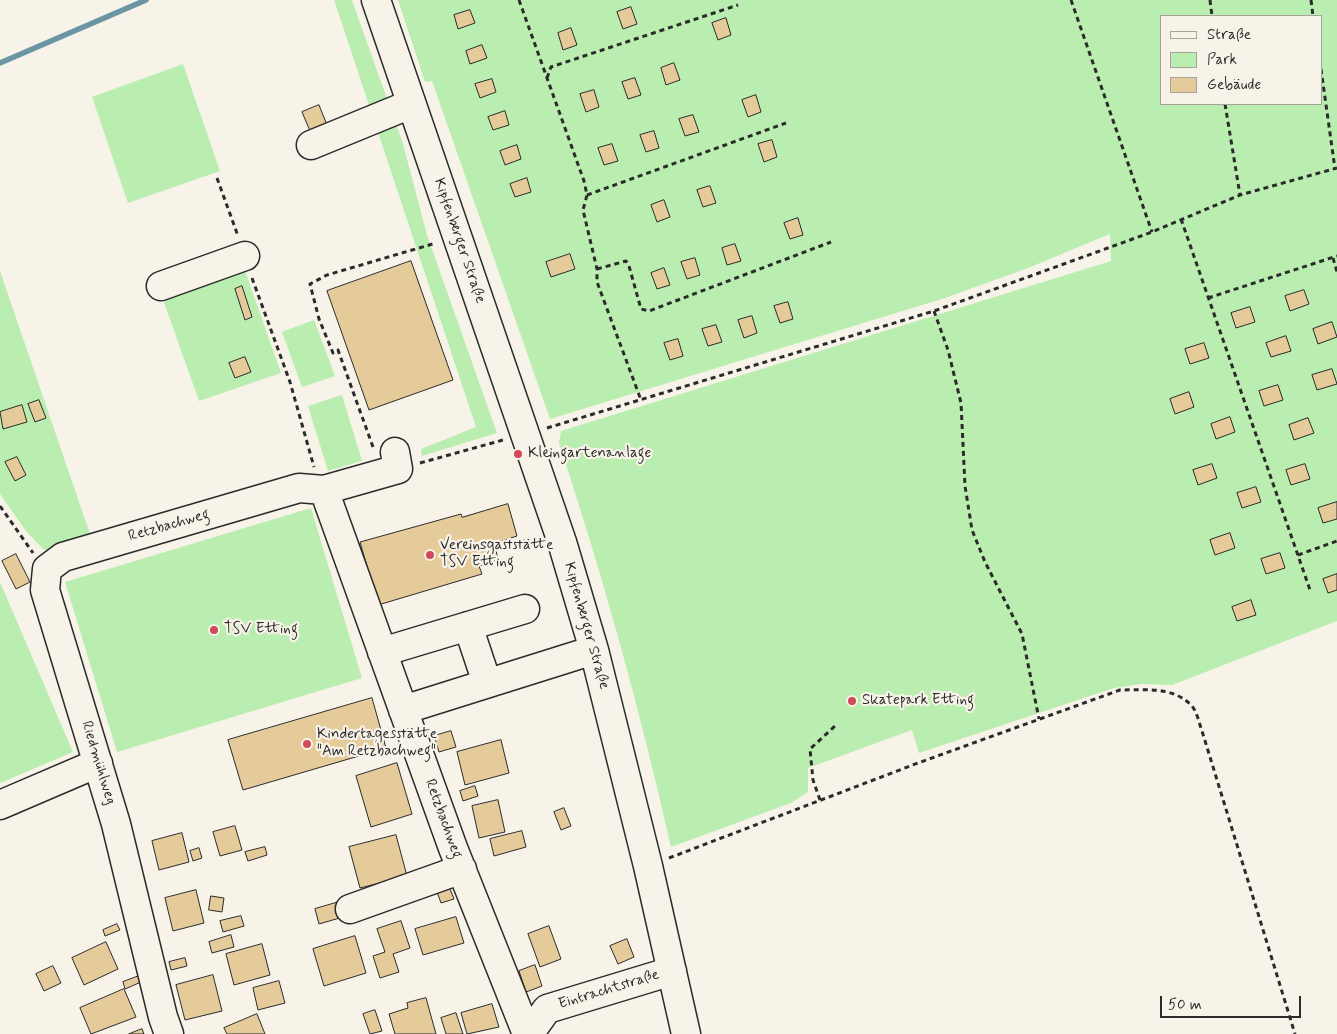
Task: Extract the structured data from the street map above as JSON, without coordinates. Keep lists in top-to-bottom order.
{
  "streets": {
    "street": [
      "Kipfenberger Straße",
      "Retzbachweg",
      "Riedmühlweg",
      "Eintrachtstraße"
    ]
  },
  "crossings": [
    ["Kipfenberger Straße", "Eintrachtstraße"],
    ["Retzbachweg", "Riedmühlweg"],
    ["Retzbachweg", "Eintrachtstraße"]
  ],
  "places": [
    "Kleingartenanlage",
    "Vereinsgaststätte TSV Etting",
    "TSV Etting",
    "Skatepark Etting",
    "Kindertagesstätte \"Am Retzbachweg\""
  ],
  "legend": ["Straße", "Park", "Gebäude"],
  "scale_bar": "50 m"
}
